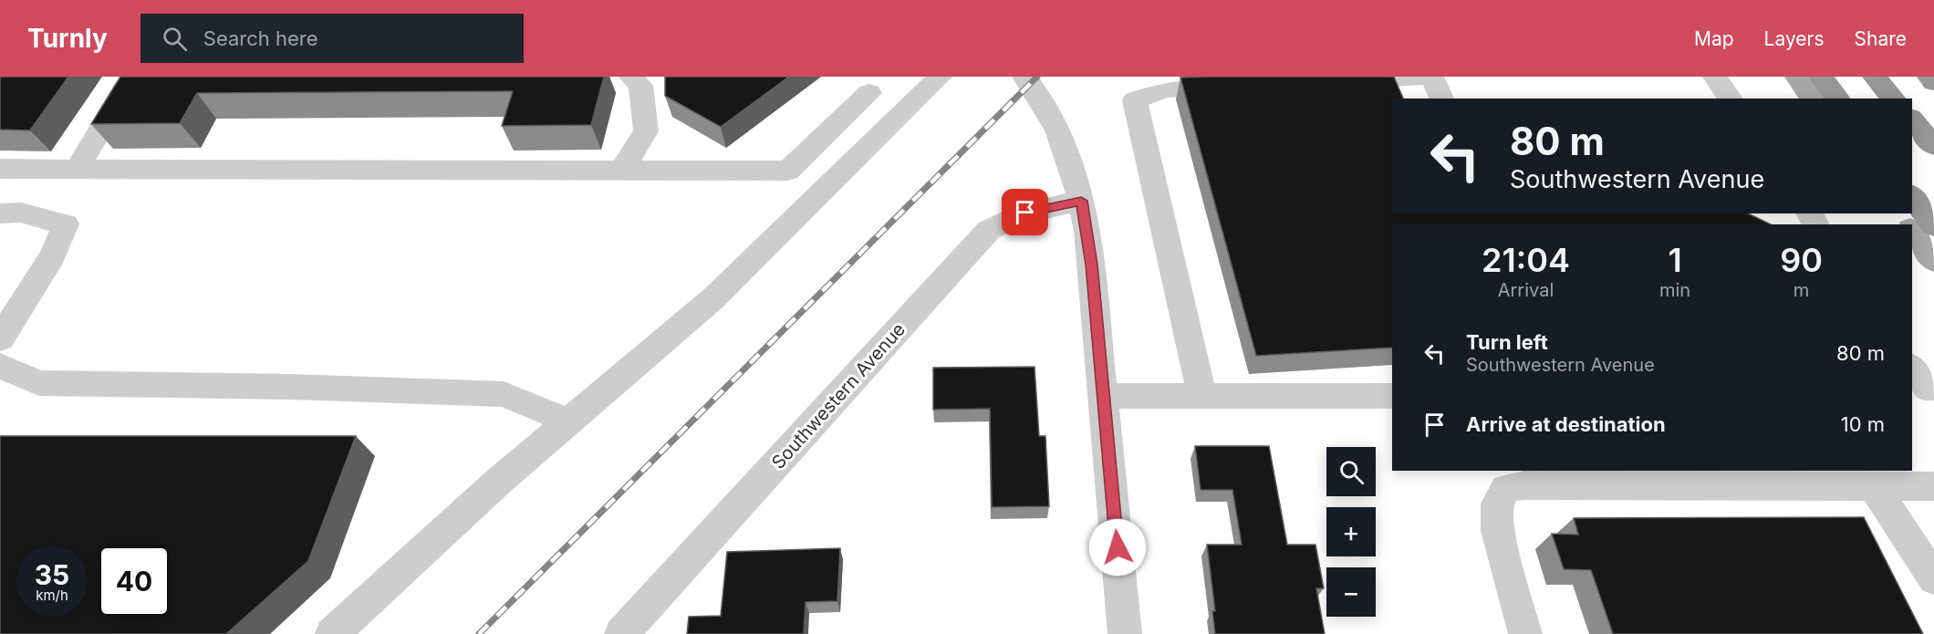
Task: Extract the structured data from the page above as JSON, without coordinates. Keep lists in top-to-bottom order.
{
  "streets": {
    "street": ["Southwestern Avenue"]
  },
  "page": {
    "header": "Turnly",
    "search": "Search here",
    "nav": ["Map", "Layers", "Share"],
    "turn": ["80 m", "Southwestern Avenue"],
    "eta": [
      "21:04",
      "Arrival",
      "1",
      "min",
      "90",
      "m"
    ],
    "list": [
      {
        "name": "Turn left",
        "note": "Southwestern Avenue",
        "value": "80 m"
      },
      {
        "name": "Arrive at destination",
        "value": "10 m"
      }
    ],
    "map_buttons": ["+", "−"],
    "speed": "35 km/h",
    "limit": "40"
  }
}
